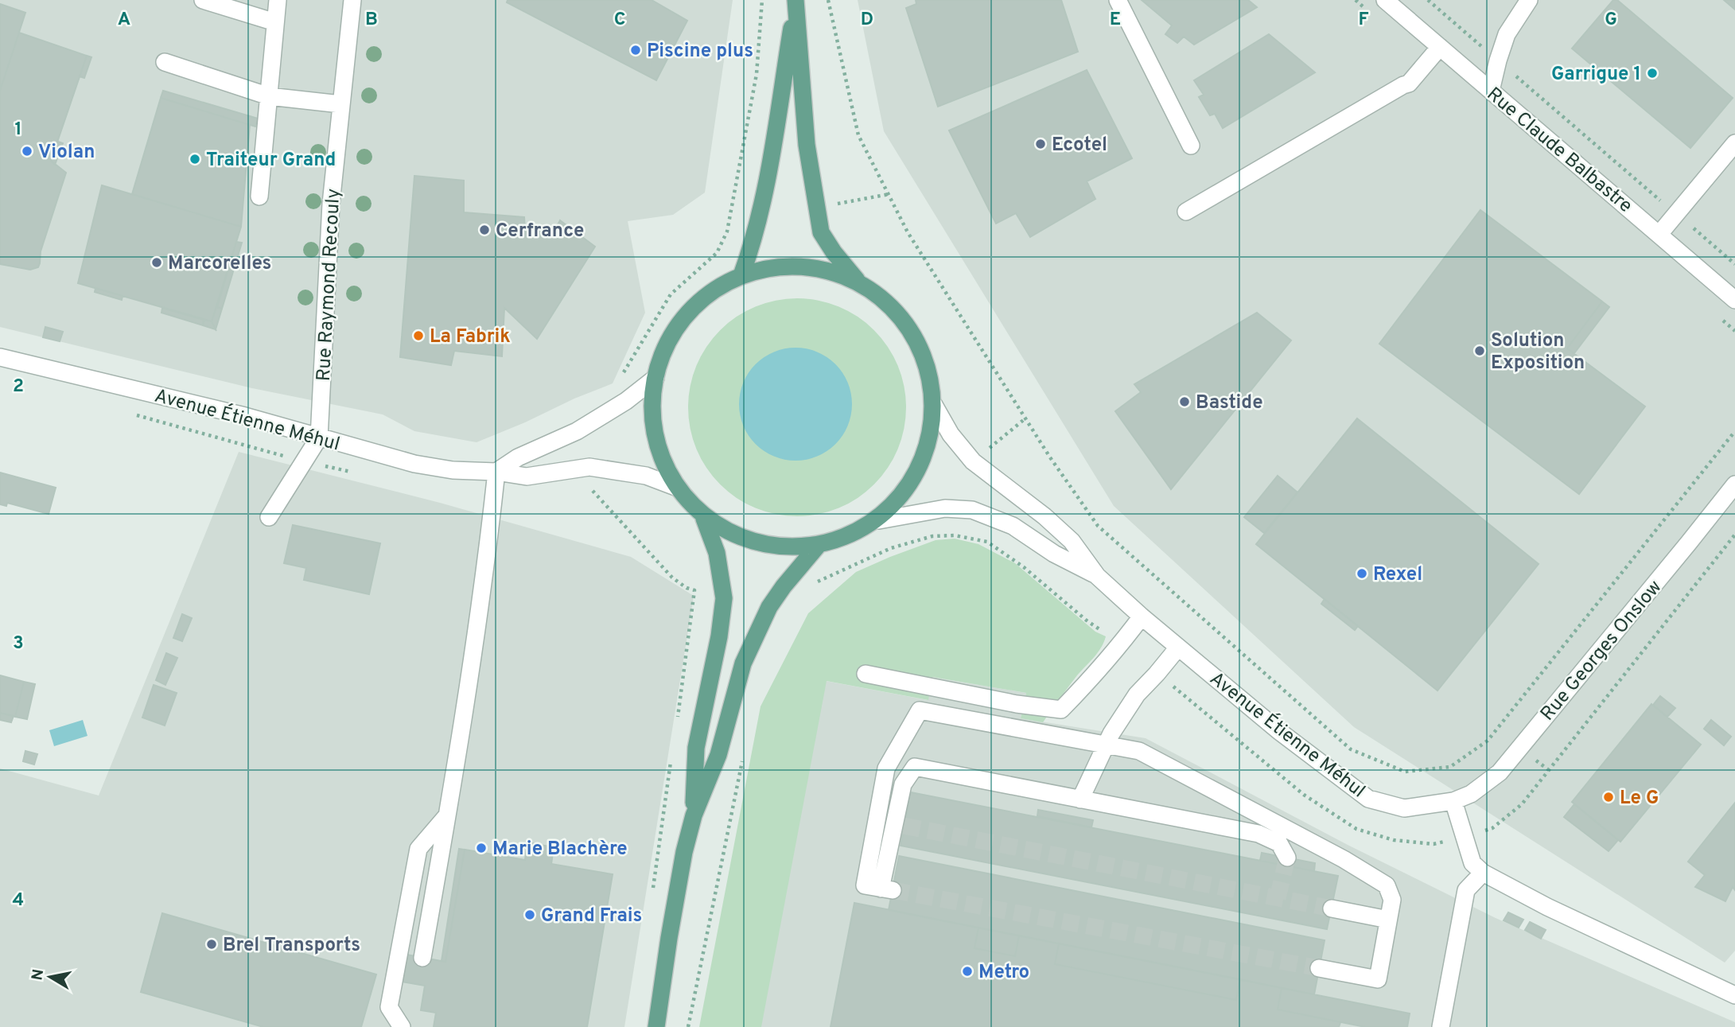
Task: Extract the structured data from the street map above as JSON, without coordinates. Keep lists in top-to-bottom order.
{
  "streets": {
    "street": [
      "Rue Claude Balbastre",
      "Rue Raymond Recouly",
      "Avenue Étienne Méhul",
      "Rue Georges Onslow"
    ]
  },
  "crossings": [
    ["Rue Raymond Recouly", "Avenue Étienne Méhul"],
    ["Avenue Étienne Méhul", "Rue Georges Onslow"]
  ],
  "places": [
    "Piscine plus",
    "Garrigue 1",
    "Ecotel",
    "Violan",
    "Traiteur Grand",
    "Cerfrance",
    "Marcorelles",
    "La Fabrik",
    "Solution Exposition",
    "Bastide",
    "Rexel",
    "Le G",
    "Marie Blachère",
    "Grand Frais",
    "Brel Transports",
    "Metro"
  ],
  "north": "left",
  "grid": {
    "columns": [
      "A",
      "B",
      "C",
      "D",
      "E",
      "F",
      "G"
    ],
    "rows": [
      "1",
      "2",
      "3",
      "4"
    ]
  }
}
